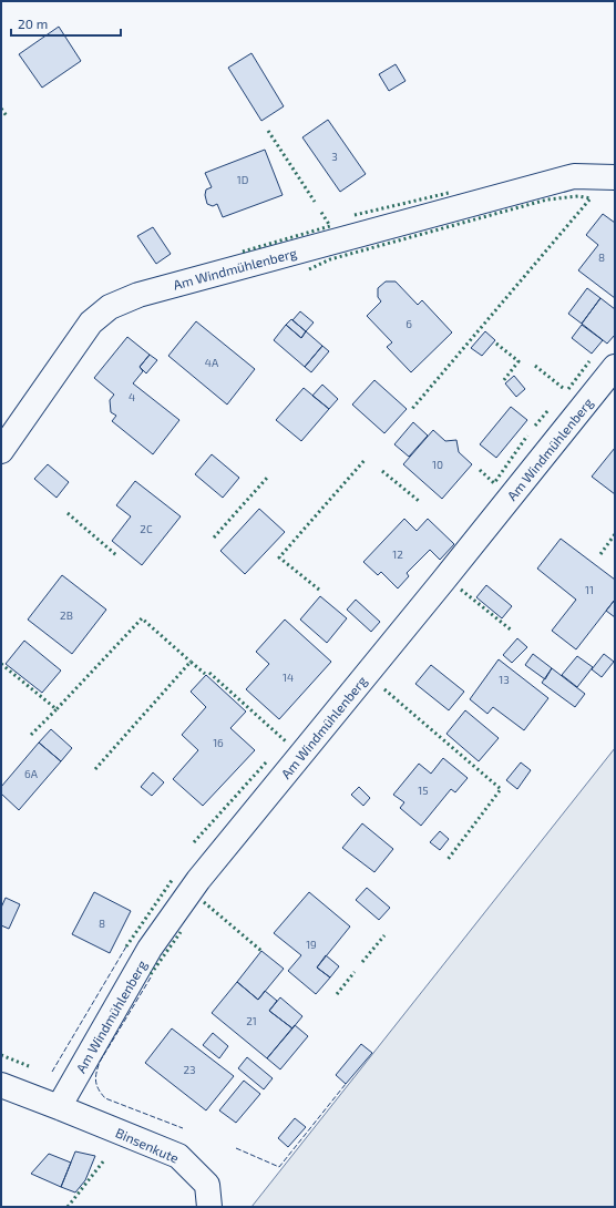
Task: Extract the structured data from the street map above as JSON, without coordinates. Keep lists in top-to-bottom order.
{
  "streets": {
    "street": ["Am Windmühlenberg", "Binsenkute"]
  },
  "crossings": [
    ["Am Windmühlenberg", "Binsenkute"]
  ],
  "house_numbers": [
    "3",
    "1D",
    "8",
    "6",
    "4A",
    "4",
    "10",
    "2C",
    "12",
    "11",
    "2B",
    "14",
    "13",
    "16",
    "6A",
    "15",
    "8",
    "19",
    "21",
    "23"
  ],
  "scale_bar": "20 m"
}
